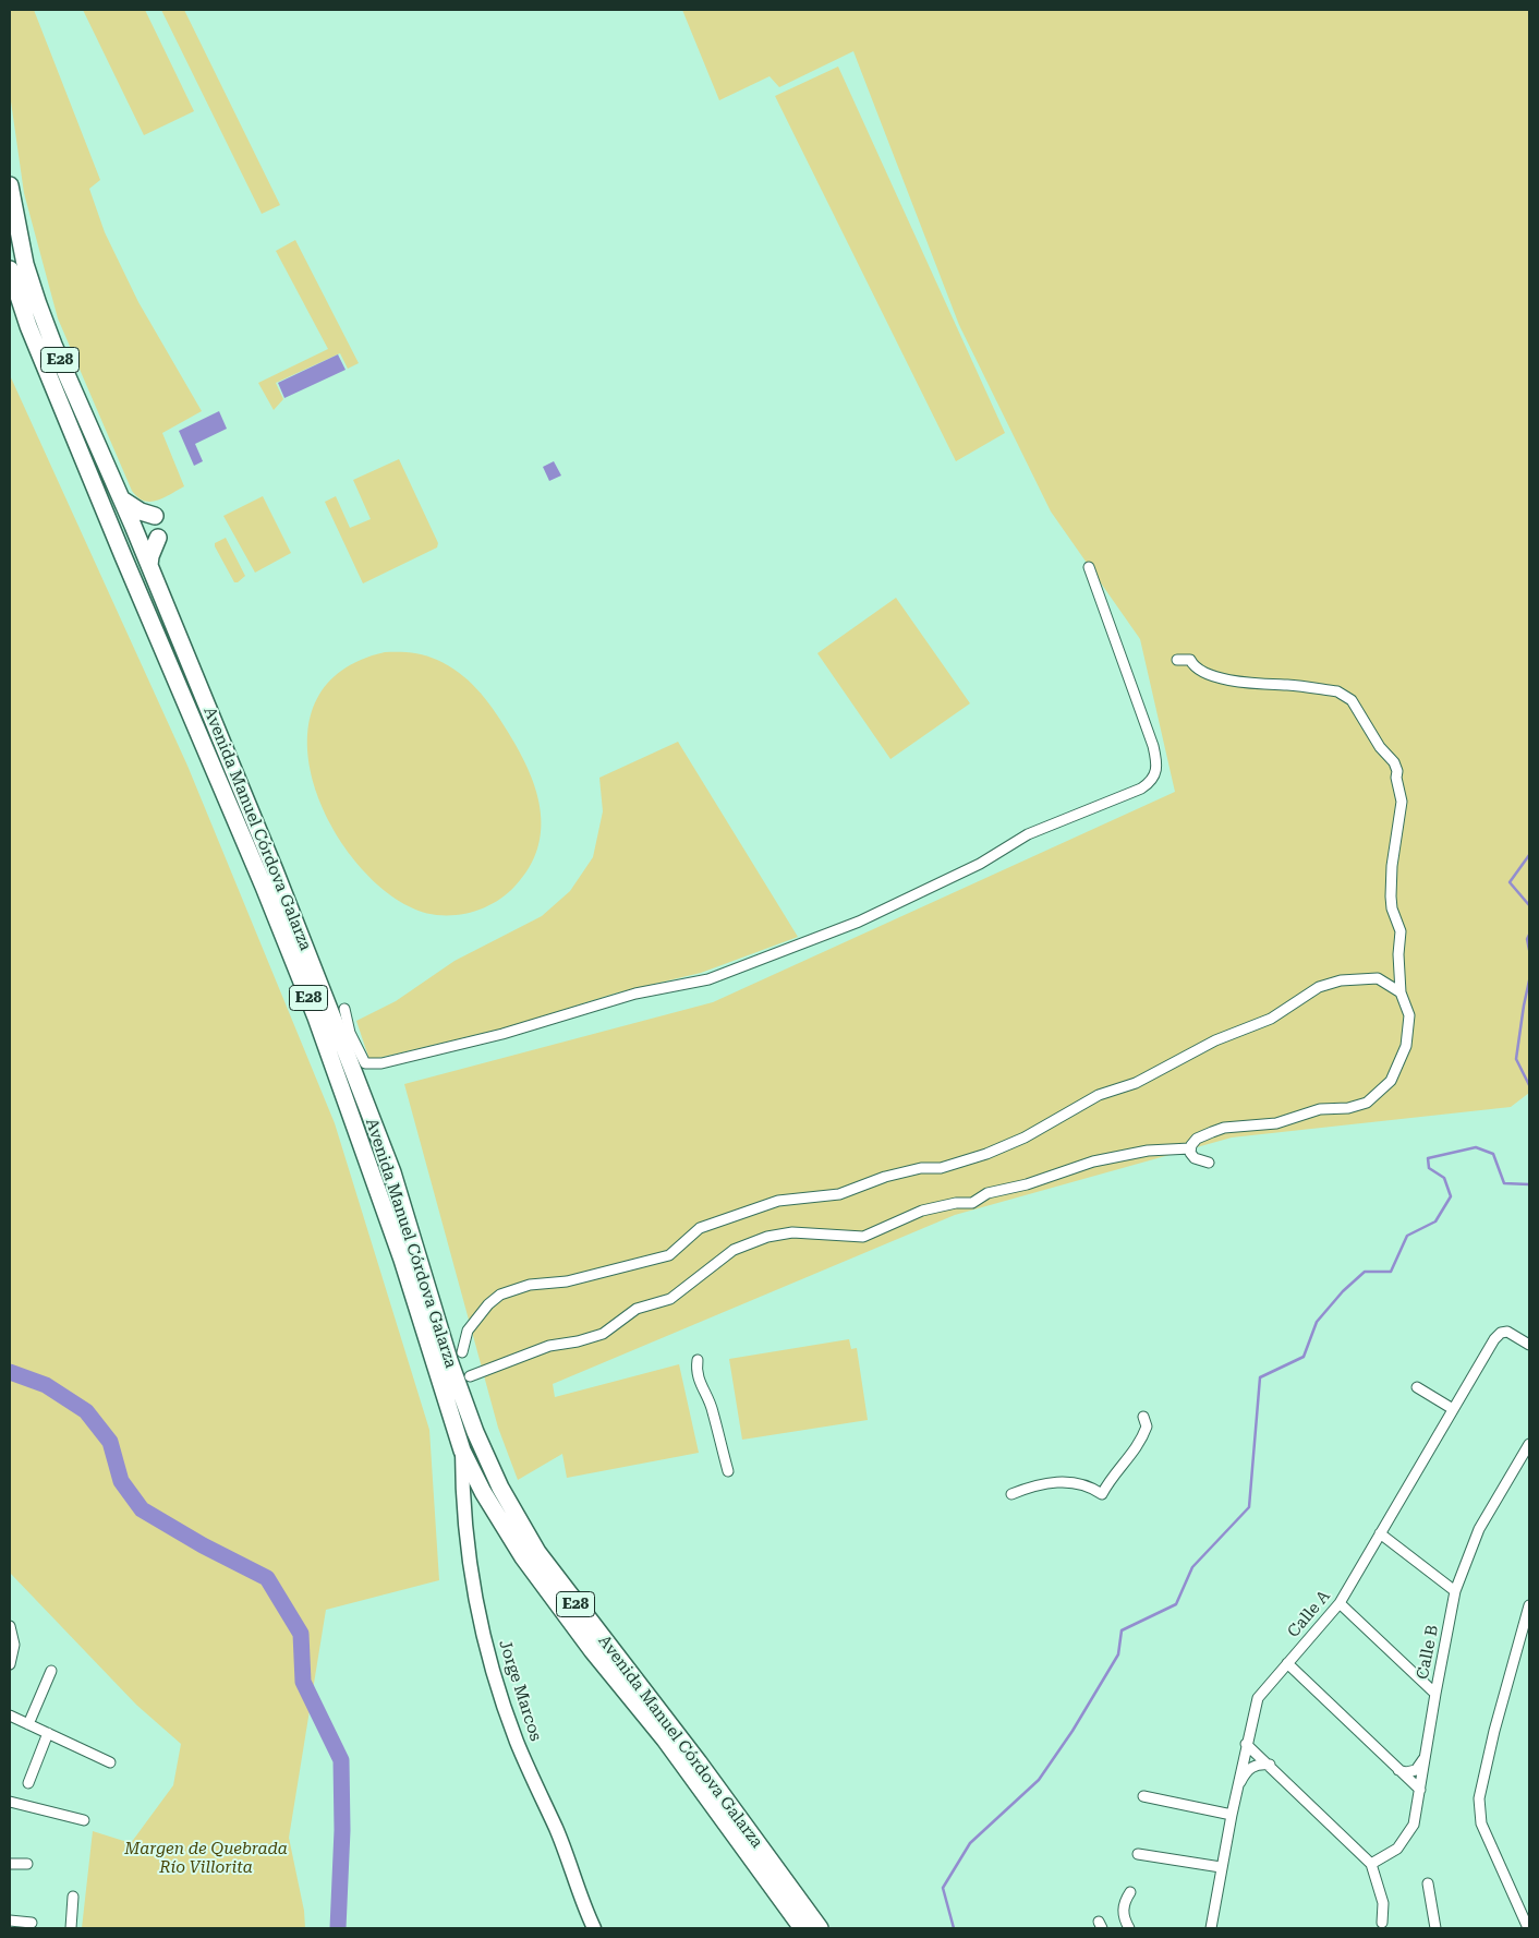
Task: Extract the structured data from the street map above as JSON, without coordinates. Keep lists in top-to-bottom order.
{
  "streets": {
    "main road": ["E28", "Avenida Manuel Córdova Galarza", "Jorge Marcos"],
    "street": ["Calle A", "Calle B"]
  },
  "crossings": [
    ["Avenida Manuel Córdova Galarza", "Jorge Marcos"]
  ],
  "parks": ["Margen de Quebrada Río Villorita"]
}
